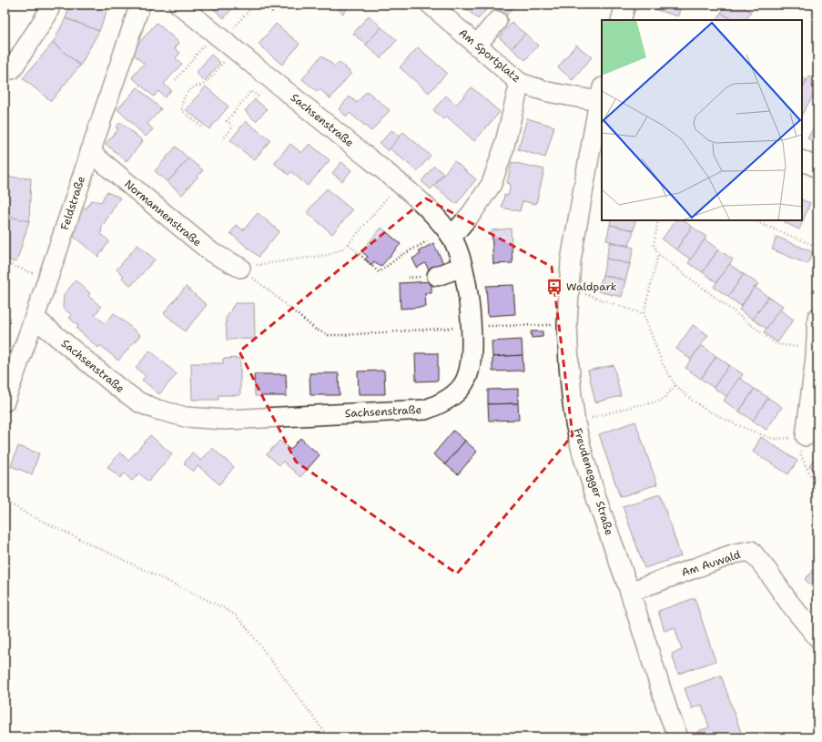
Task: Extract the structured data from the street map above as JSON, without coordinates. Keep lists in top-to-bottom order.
{
  "streets": {
    "street": [
      "Am Sportplatz",
      "Sachsenstraße",
      "Feldstraße",
      "Normannenstraße",
      "Freudenegger Straße",
      "Am Auwald"
    ]
  },
  "crossings": [
    ["Am Sportplatz", "Freudenegger Straße"],
    ["Sachsenstraße", "Feldstraße"],
    ["Feldstraße", "Normannenstraße"],
    ["Freudenegger Straße", "Am Auwald"]
  ],
  "places": {
    "bus stop": ["Waldpark"]
  }
}
